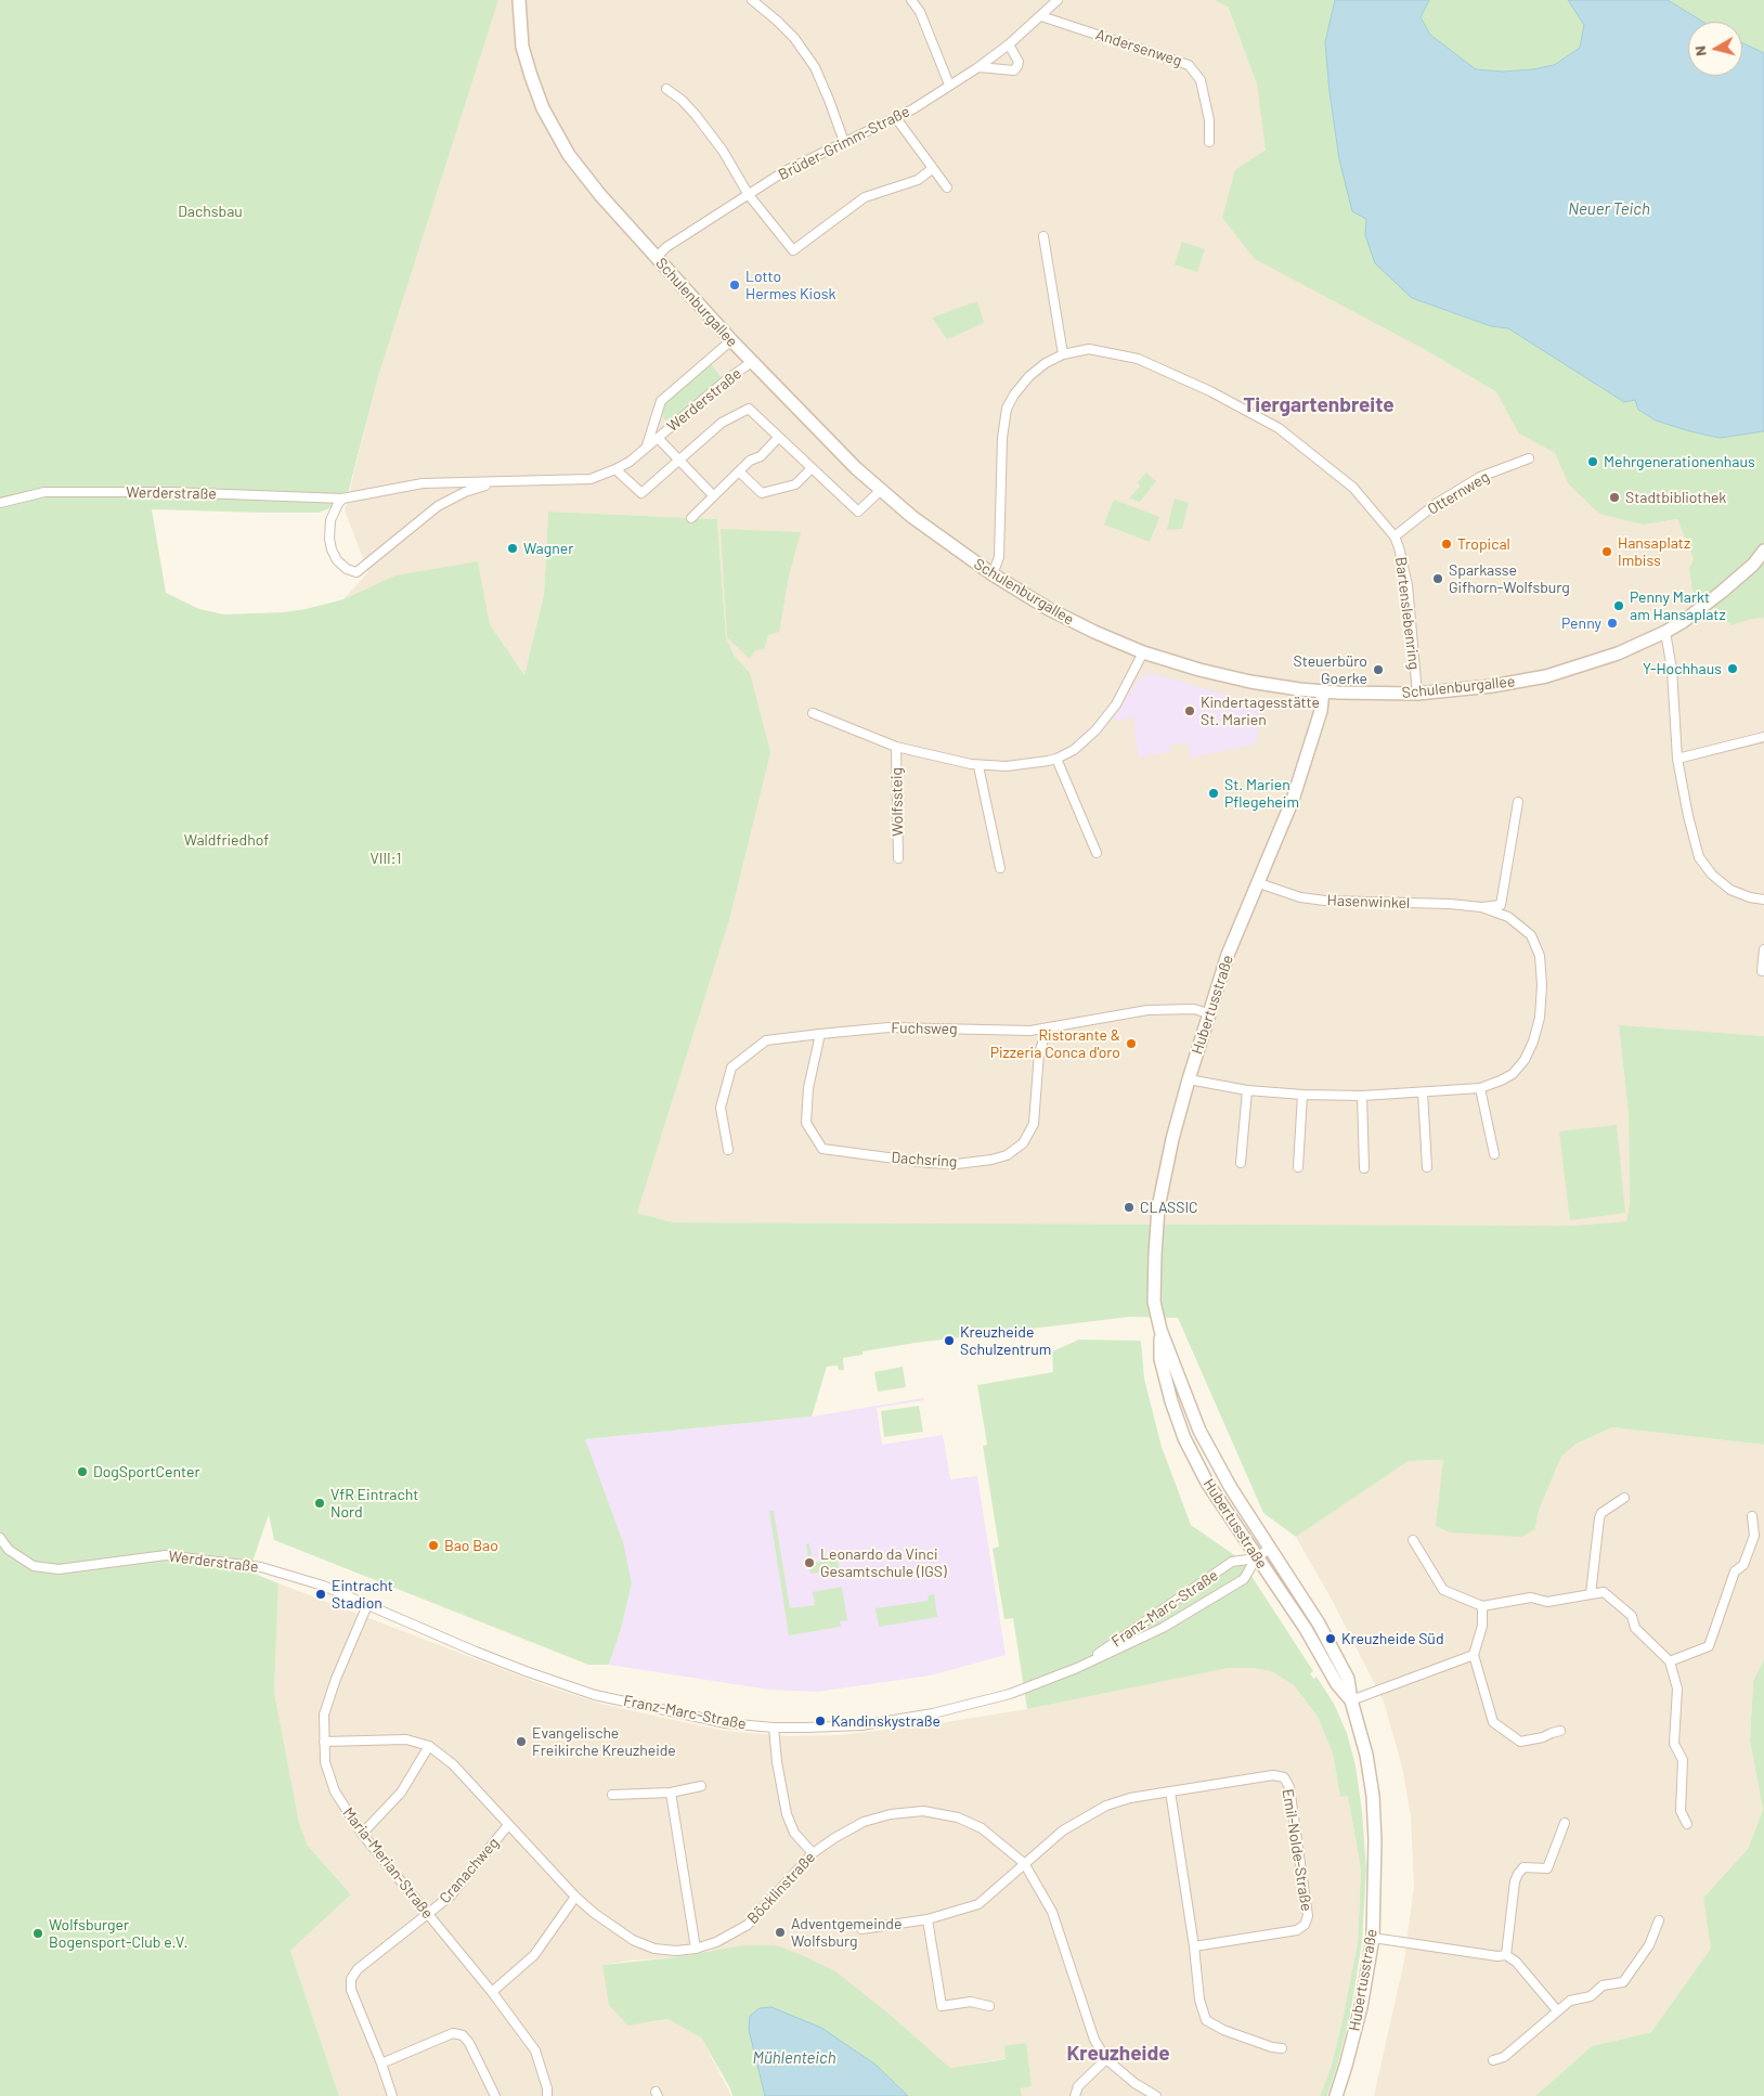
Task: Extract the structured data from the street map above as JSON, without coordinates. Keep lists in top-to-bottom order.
{
  "streets": {
    "street": [
      "Andersenweg",
      "Brüder-Grimm-Straße",
      "Schulenburgallee",
      "Werderstraße",
      "Otternweg",
      "Bartenslebenring",
      "Wolfssteig",
      "Hasenwinkel",
      "Hubertusstraße",
      "Fuchsweg",
      "Dachsring",
      "Franz-Marc-Straße",
      "Emil-Nolde-Straße",
      "Maria-Merian-Straße",
      "Cranachweg",
      "Böcklinstraße"
    ]
  },
  "crossings": [
    ["Andersenweg", "Brüder-Grimm-Straße"],
    ["Brüder-Grimm-Straße", "Schulenburgallee"],
    ["Schulenburgallee", "Werderstraße"],
    ["Schulenburgallee", "Bartenslebenring"],
    ["Schulenburgallee", "Wolfssteig"],
    ["Schulenburgallee", "Hubertusstraße"],
    ["Werderstraße", "Franz-Marc-Straße"],
    ["Werderstraße", "Maria-Merian-Straße"],
    ["Otternweg", "Bartenslebenring"],
    ["Hasenwinkel", "Hubertusstraße"],
    ["Hubertusstraße", "Fuchsweg"],
    ["Hubertusstraße", "Franz-Marc-Straße"],
    ["Fuchsweg", "Dachsring"],
    ["Franz-Marc-Straße", "Maria-Merian-Straße"],
    ["Emil-Nolde-Straße", "Böcklinstraße"],
    ["Maria-Merian-Straße", "Cranachweg"],
    ["Maria-Merian-Straße", "Böcklinstraße"],
    ["Cranachweg", "Böcklinstraße"]
  ],
  "districts": ["Tiergartenbreite", "Kreuzheide"],
  "water": ["Neuer Teich", "Mühlenteich"],
  "parks": ["Dachsbau", "Waldfriedhof", "VIII:1"],
  "places": [
    "Lotto Hermes Kiosk",
    "Mehrgenerationenhaus",
    "Stadtbibliothek",
    "Tropical",
    "Wagner",
    "Hansaplatz Imbiss",
    "Sparkasse Gifhorn-Wolfsburg",
    "Penny Markt am Hansaplatz",
    "Penny",
    "Y-Hochhaus",
    "Steuerbüro Goerke",
    "Kindertagesstätte St. Marien",
    "St. Marien Pflegeheim",
    "Ristorante & Pizzeria Conca d'oro",
    "CLASSIC",
    "Kreuzheide Schulzentrum",
    "DogSportCenter",
    "VfR Eintracht Nord",
    "Bao Bao",
    "Leonardo da Vinci Gesamtschule (IGS)",
    "Eintracht Stadion",
    "Kreuzheide Süd",
    "Kandinskystraße",
    "Evangelische Freikirche Kreuzheide",
    "Adventgemeinde Wolfsburg",
    "Wolfsburger Bogensport-Club e.V."
  ],
  "north": "left"
}
